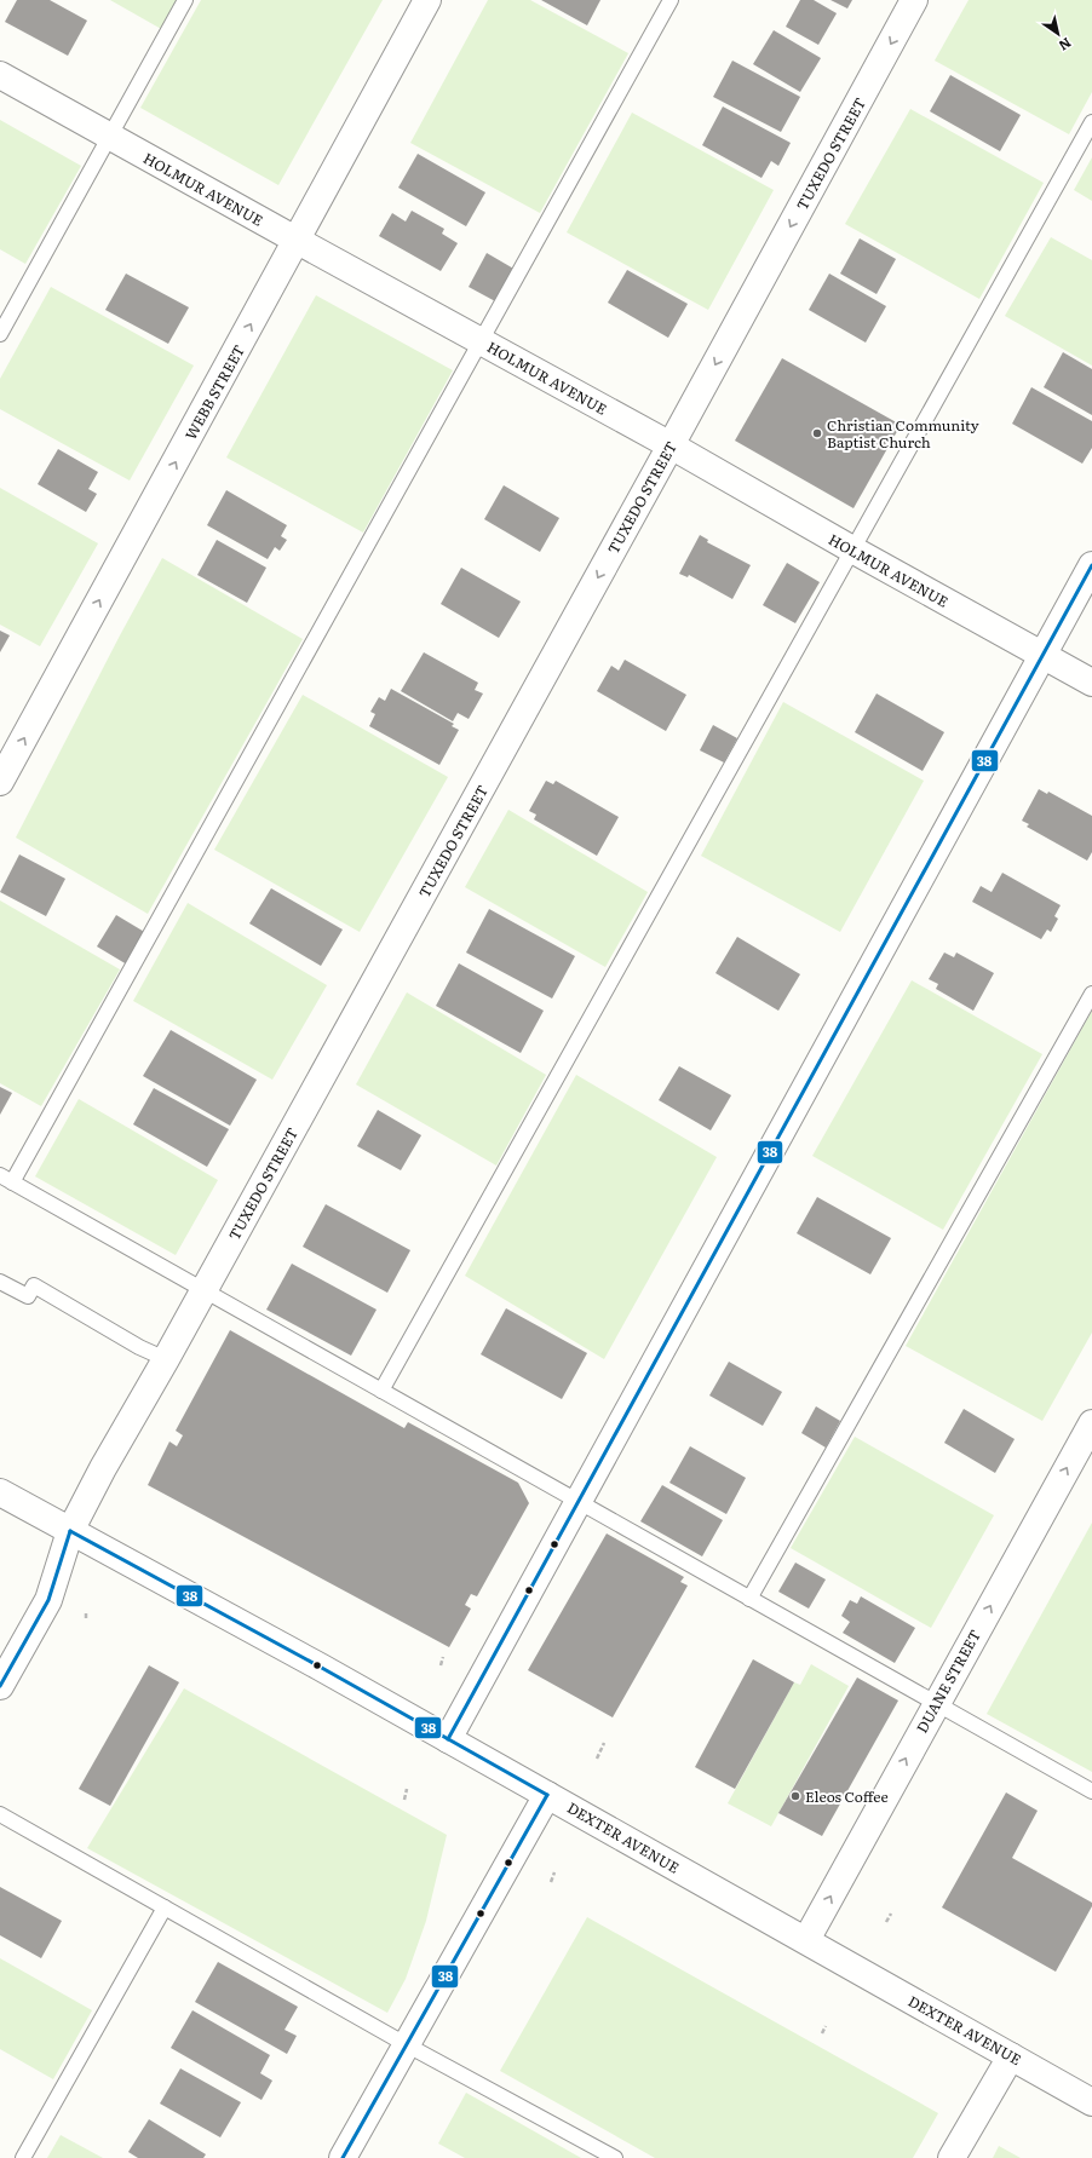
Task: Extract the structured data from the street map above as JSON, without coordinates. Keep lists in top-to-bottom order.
{
  "streets": {
    "street": [
      "TUXEDO STREET",
      "HOLMUR AVENUE",
      "WEBB STREET",
      "DUANE STREET",
      "DEXTER AVENUE"
    ]
  },
  "crossings": [
    ["TUXEDO STREET", "HOLMUR AVENUE"],
    ["TUXEDO STREET", "DEXTER AVENUE"],
    ["HOLMUR AVENUE", "WEBB STREET"],
    ["DUANE STREET", "DEXTER AVENUE"]
  ],
  "one_way": ["TUXEDO STREET", "WEBB STREET", "DUANE STREET"],
  "places": ["Christian Community Baptist Church", "Eleos Coffee"],
  "lines": ["transit line 38"],
  "north": "bottom right"
}
